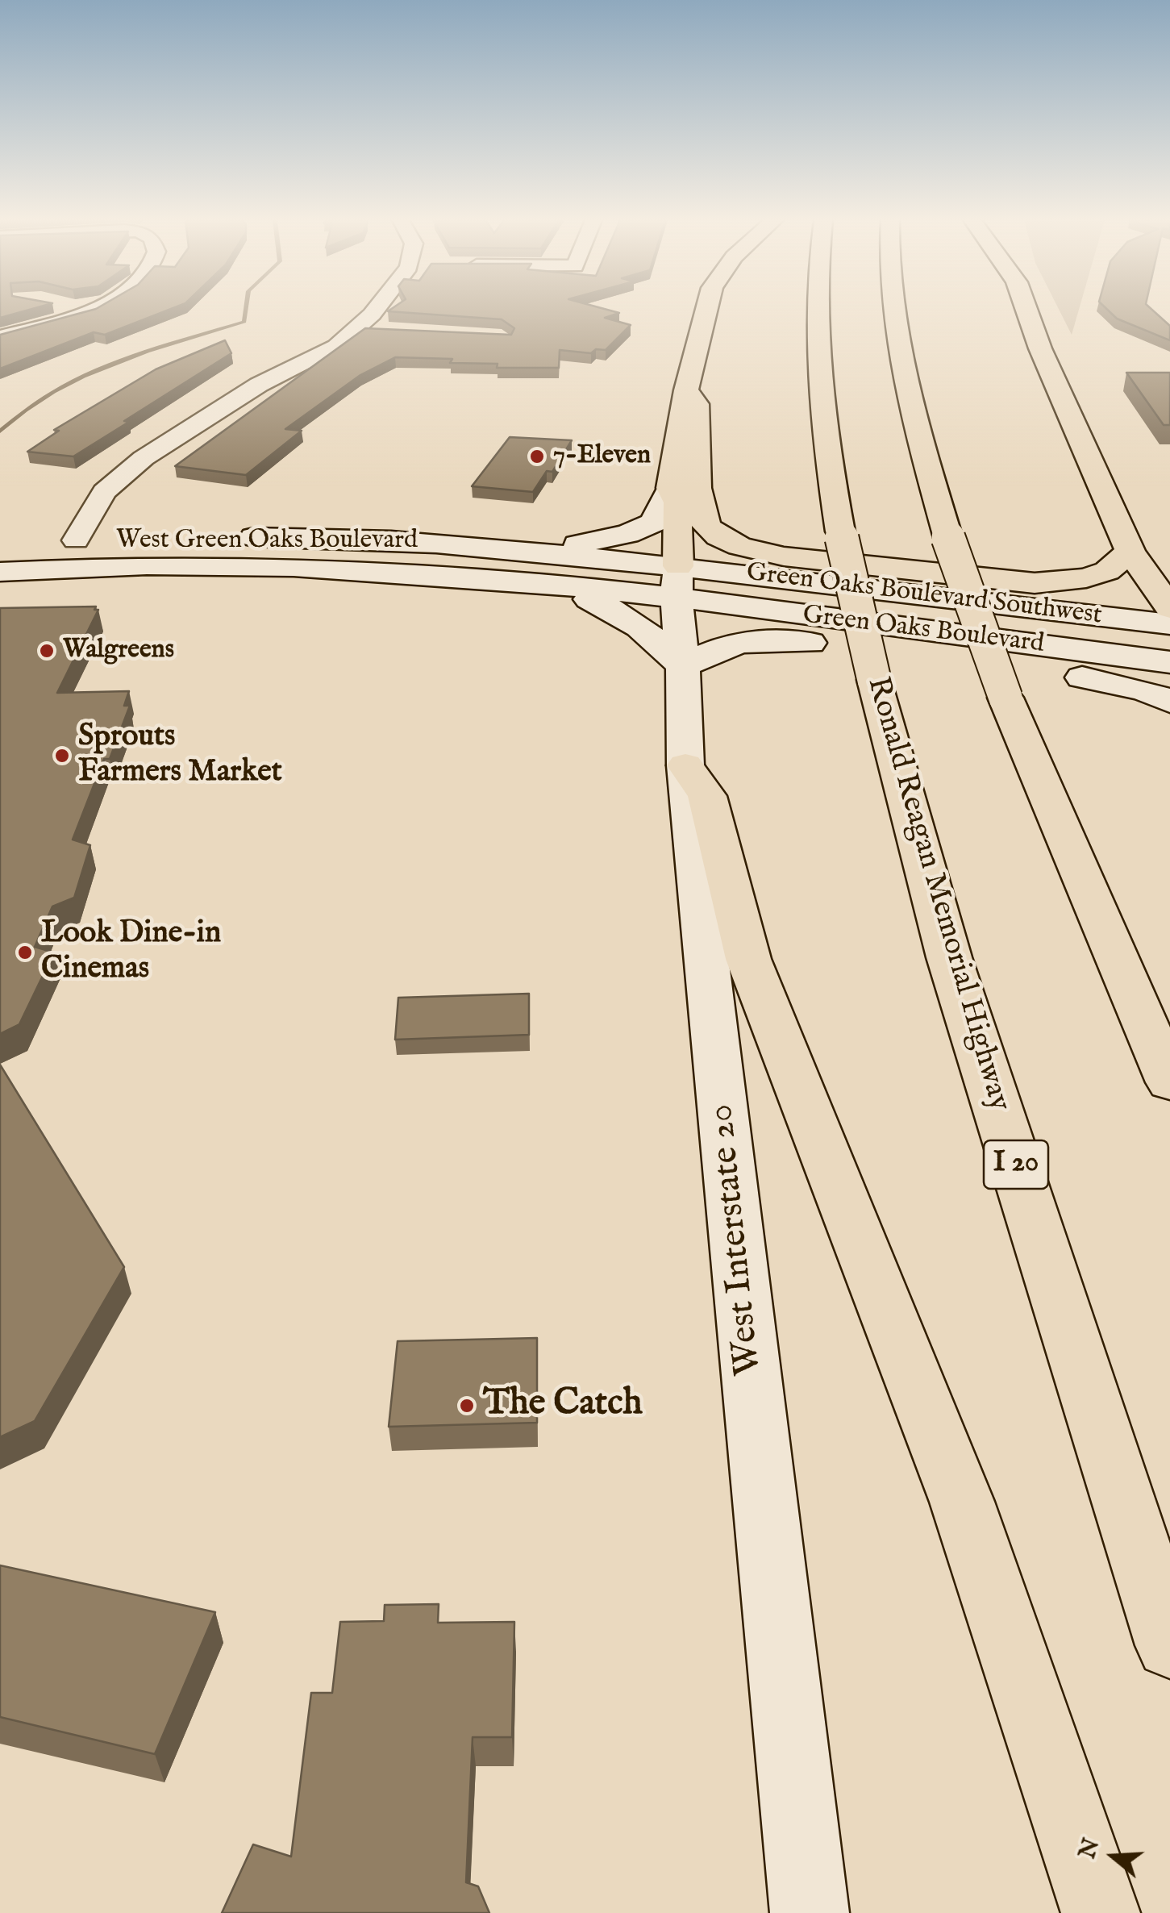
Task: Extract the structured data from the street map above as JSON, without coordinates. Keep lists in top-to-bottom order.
{
  "streets": {
    "highway": ["Ronald Reagan Memorial Highway", "I 20"],
    "main road": [
      "West Green Oaks Boulevard",
      "Green Oaks Boulevard Southwest",
      "Green Oaks Boulevard",
      "West Interstate 20"
    ]
  },
  "crossings": [
    ["West Green Oaks Boulevard", "Green Oaks Boulevard Southwest"],
    ["West Green Oaks Boulevard", "Green Oaks Boulevard"],
    ["West Green Oaks Boulevard", "West Interstate 20"],
    ["Green Oaks Boulevard Southwest", "Green Oaks Boulevard"],
    ["Green Oaks Boulevard Southwest", "West Interstate 20"],
    ["Green Oaks Boulevard", "West Interstate 20"]
  ],
  "places": [
    "7-Eleven",
    "Walgreens",
    "Sprouts Farmers Market",
    "Look Dine-in Cinemas",
    "The Catch"
  ],
  "north": "left"
}
